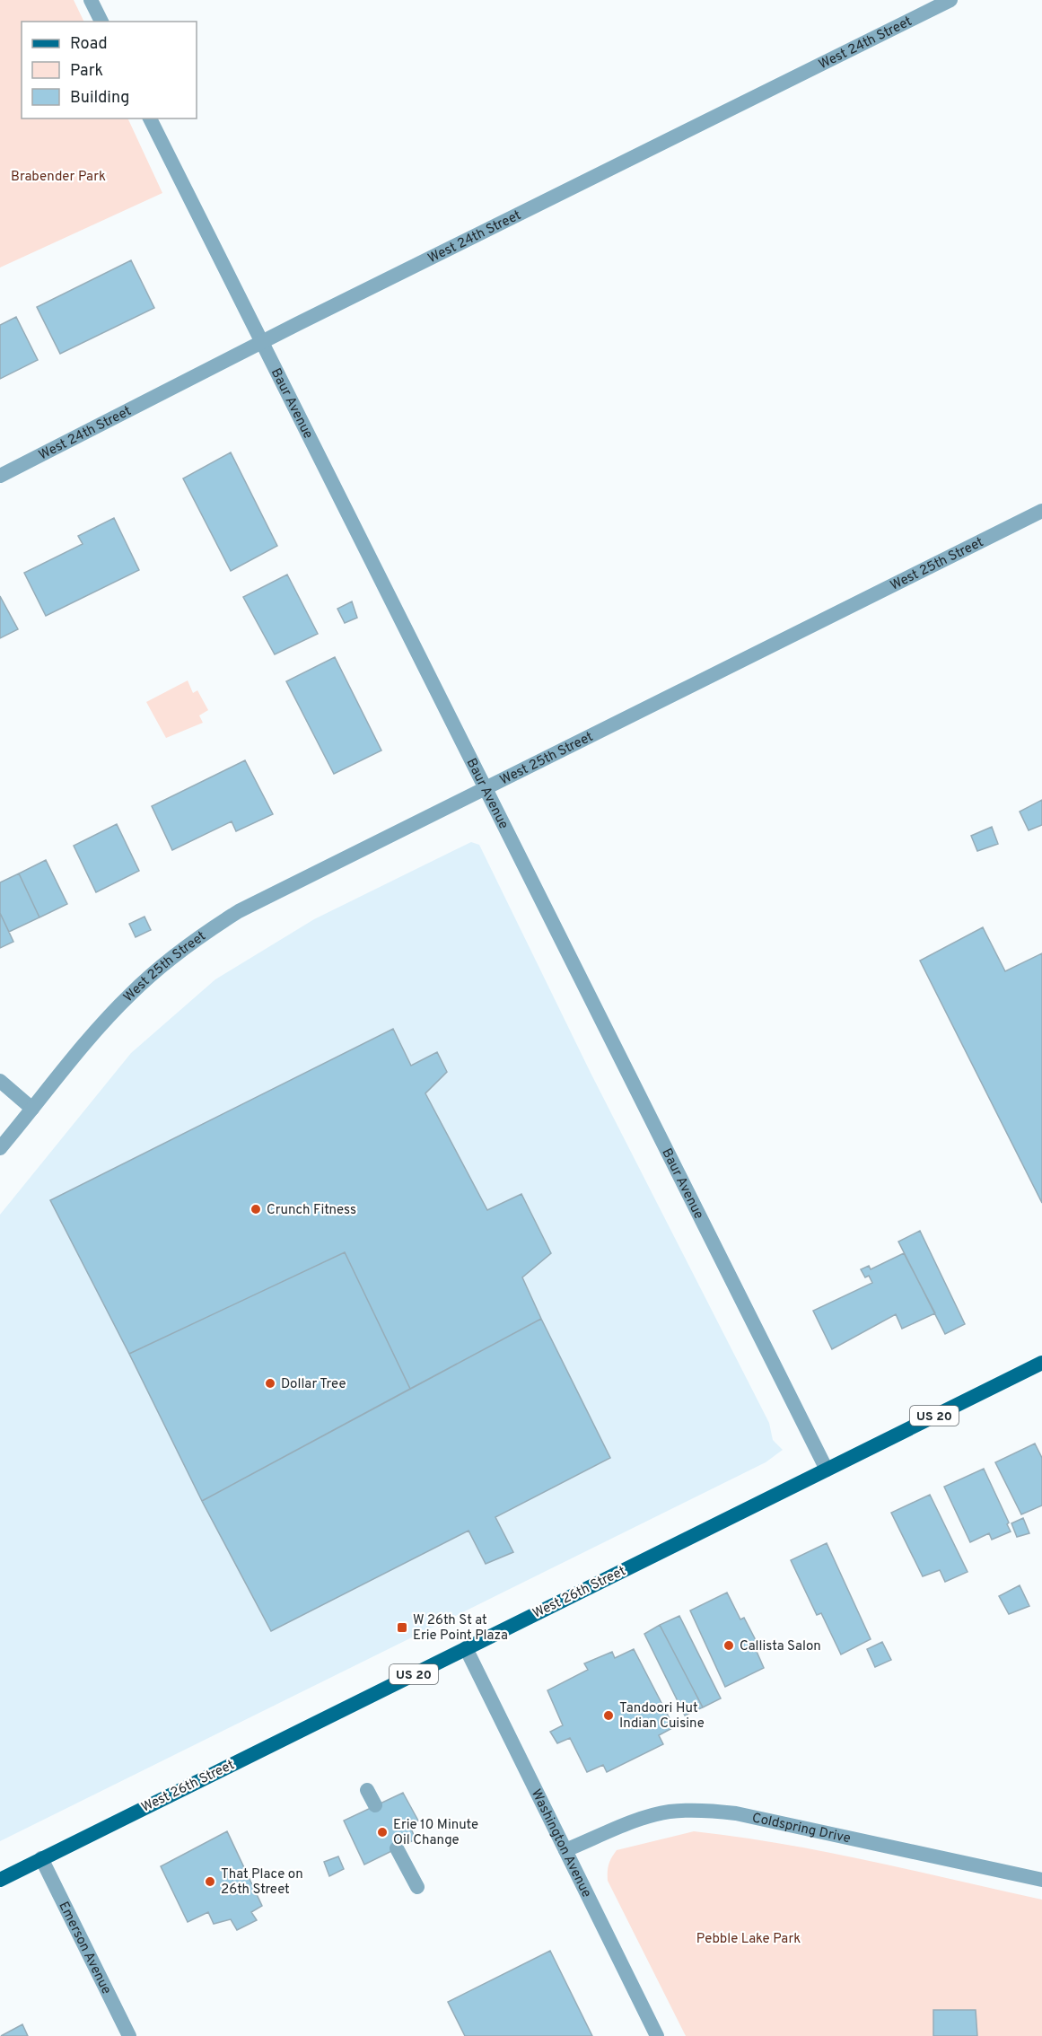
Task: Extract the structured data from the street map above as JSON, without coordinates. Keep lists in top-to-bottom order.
{
  "streets": {
    "main road": ["US 20", "West 26th Street"],
    "street": [
      "West 24th Street",
      "Baur Avenue",
      "West 25th Street",
      "Coldspring Drive",
      "Washington Avenue",
      "Emerson Avenue"
    ]
  },
  "crossings": [
    ["West 24th Street", "Baur Avenue"],
    ["Baur Avenue", "West 25th Street"],
    ["Baur Avenue", "West 26th Street"],
    ["West 26th Street", "Washington Avenue"],
    ["West 26th Street", "Emerson Avenue"],
    ["Coldspring Drive", "Washington Avenue"]
  ],
  "parks": ["Brabender Park", "Pebble Lake Park"],
  "places": {
    "other": [
      "Crunch Fitness",
      "Dollar Tree",
      "Callista Salon",
      "Tandoori Hut Indian Cuisine",
      "Erie 10 Minute Oil Change",
      "That Place on 26th Street"
    ],
    "transit": ["W 26th St at Erie Point Plaza"]
  },
  "legend": ["Road", "Park", "Building"]
}
